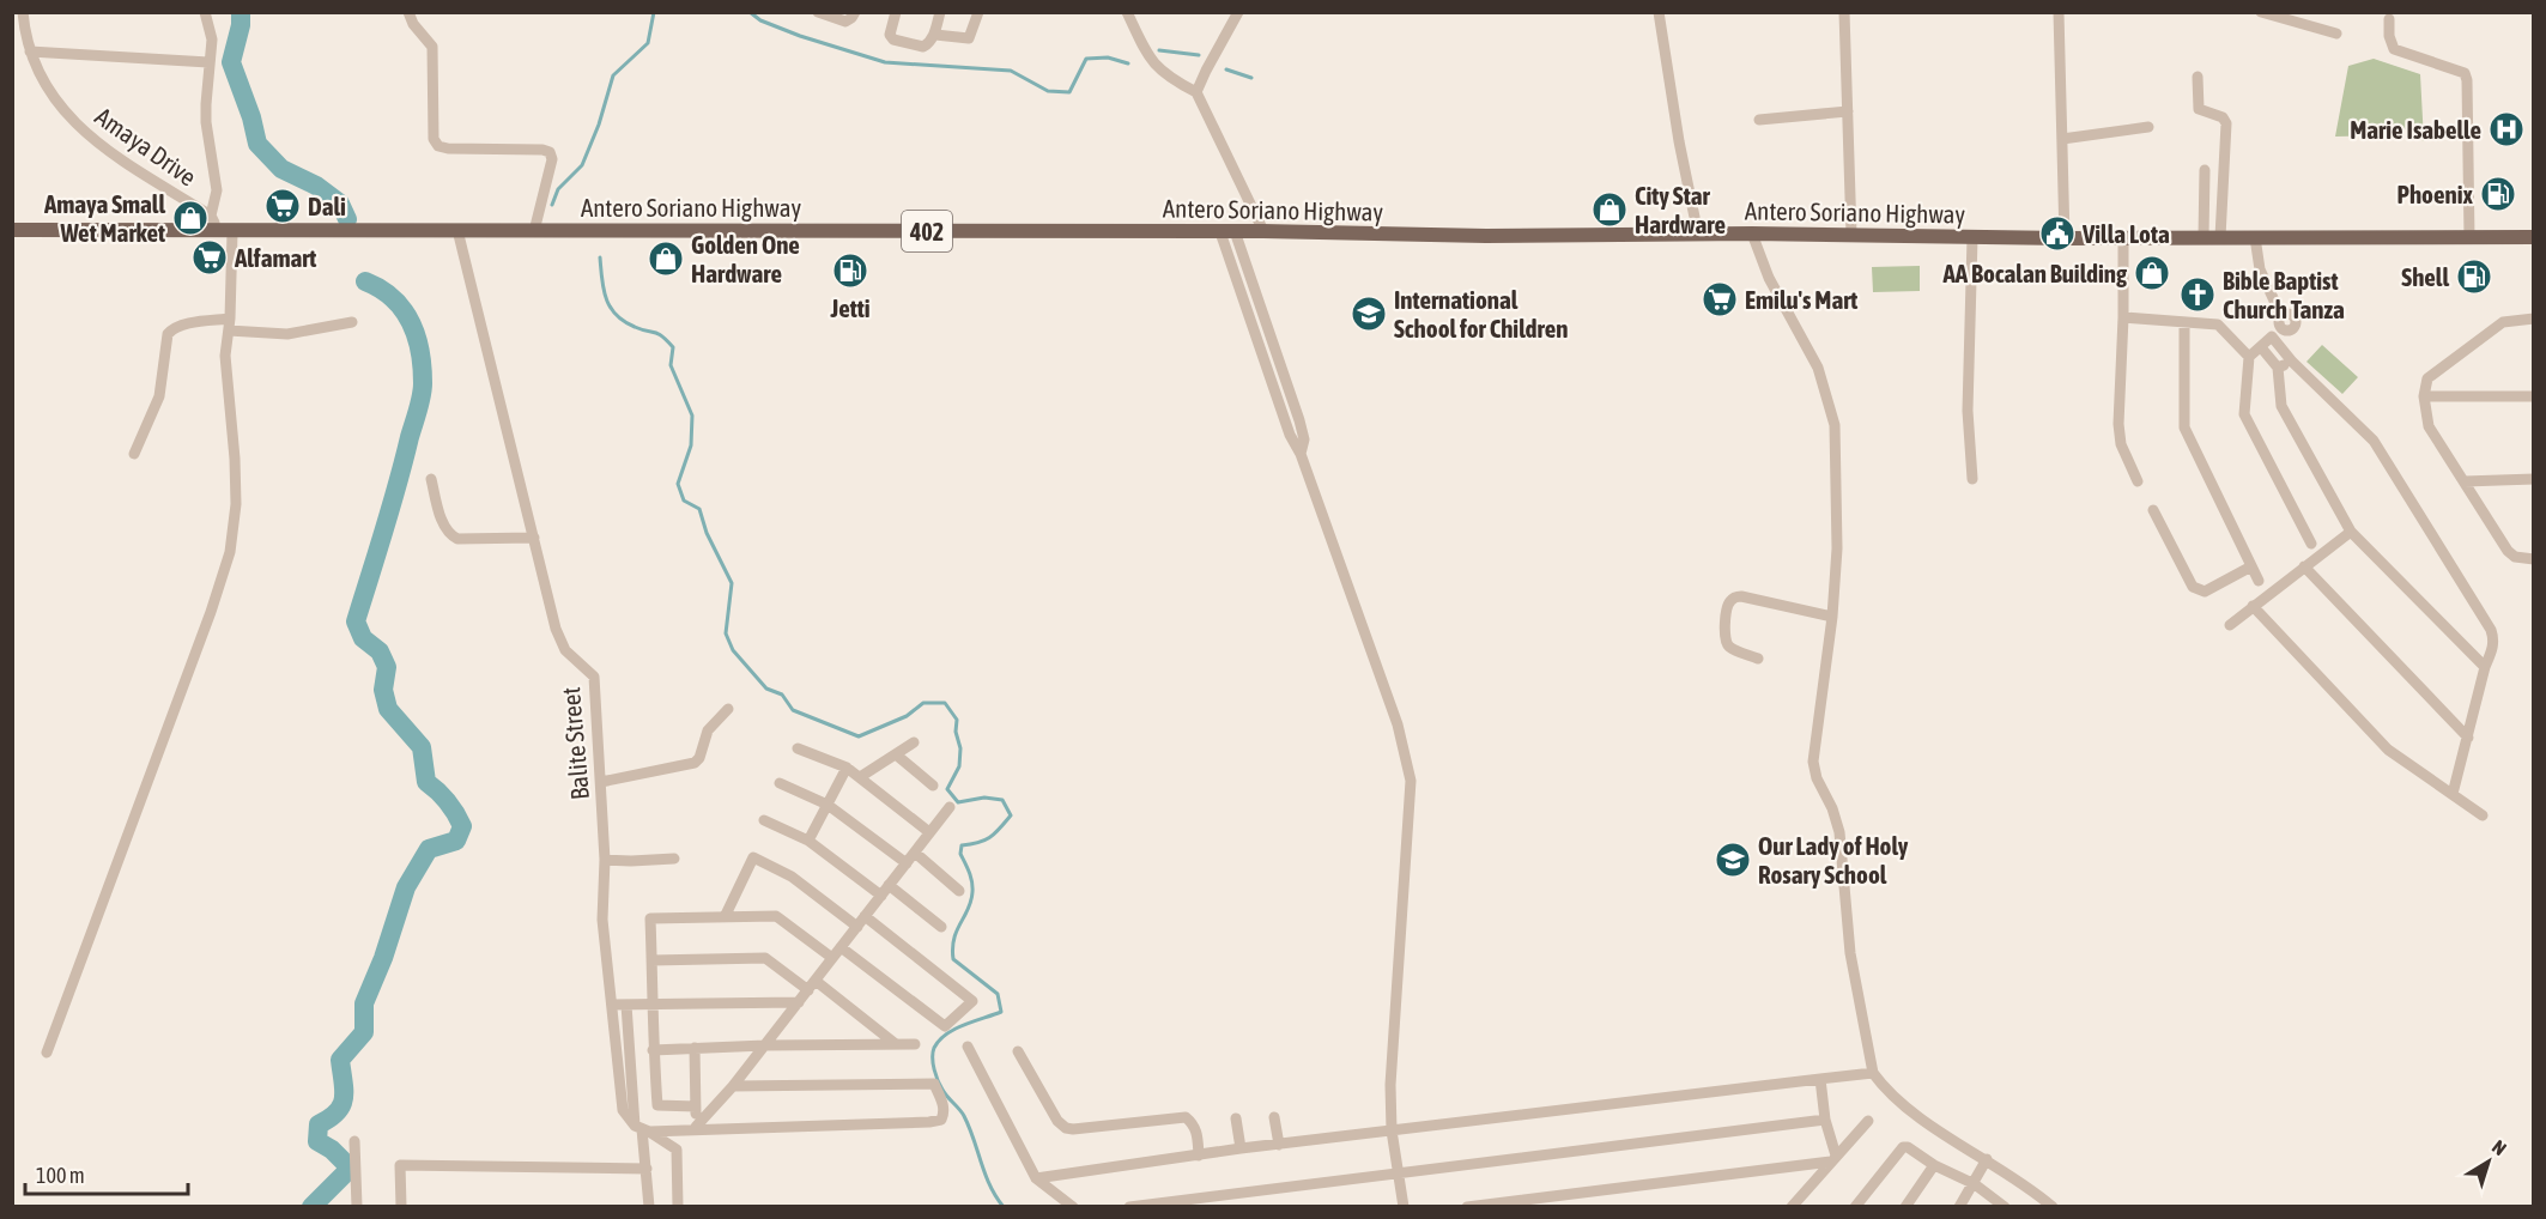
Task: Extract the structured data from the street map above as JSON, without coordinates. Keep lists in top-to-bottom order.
{
  "streets": {
    "main road": ["Antero Soriano Highway", "402"],
    "street": ["Amaya Drive", "Balite Street"]
  },
  "crossings": [
    ["Amaya Drive", "Antero Soriano Highway"],
    ["Antero Soriano Highway", "Balite Street"]
  ],
  "places": {
    "hospital": ["Marie Isabelle"],
    "fuel station": ["Phoenix", "Jetti", "Shell"],
    "supermarket": ["Dali", "Alfamart", "Emilu's Mart"],
    "shop": [
      "City Star Hardware",
      "Amaya Small Wet Market",
      "Golden One Hardware",
      "AA Bocalan Building"
    ],
    "public building": ["Villa Lota"],
    "church": ["Bible Baptist Church Tanza"],
    "school or university": ["International School for Children", "Our Lady of Holy Rosary School"]
  },
  "scale_bar": "100 m",
  "north": "top right"
}
